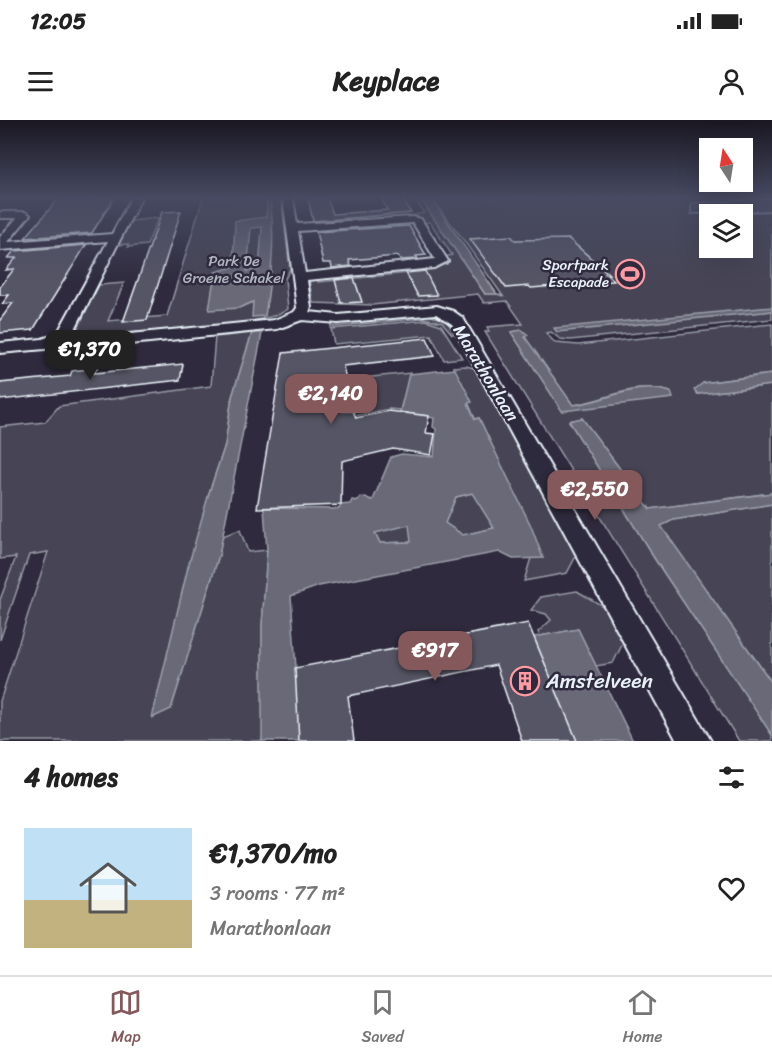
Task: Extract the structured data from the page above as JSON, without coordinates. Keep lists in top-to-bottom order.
{
  "streets": {
    "street": ["Marathonlaan"]
  },
  "parks": ["Park De Groene Schakel"],
  "places": {
    "sports": ["Sportpark Escapade"],
    "building": ["Amstelveen"]
  },
  "north": "top",
  "page": {
    "status": "12:05",
    "header": "Keyplace",
    "price": [
      "€1,370",
      "€2,140",
      "€2,550",
      "€917"
    ],
    "heading": "4 homes",
    "list": [
      {
        "name": "€1,370/mo",
        "note": "3 rooms · 77 m² · Marathonlaan"
      }
    ],
    "tabs": ["Map", "Saved", "Home"]
  }
}
